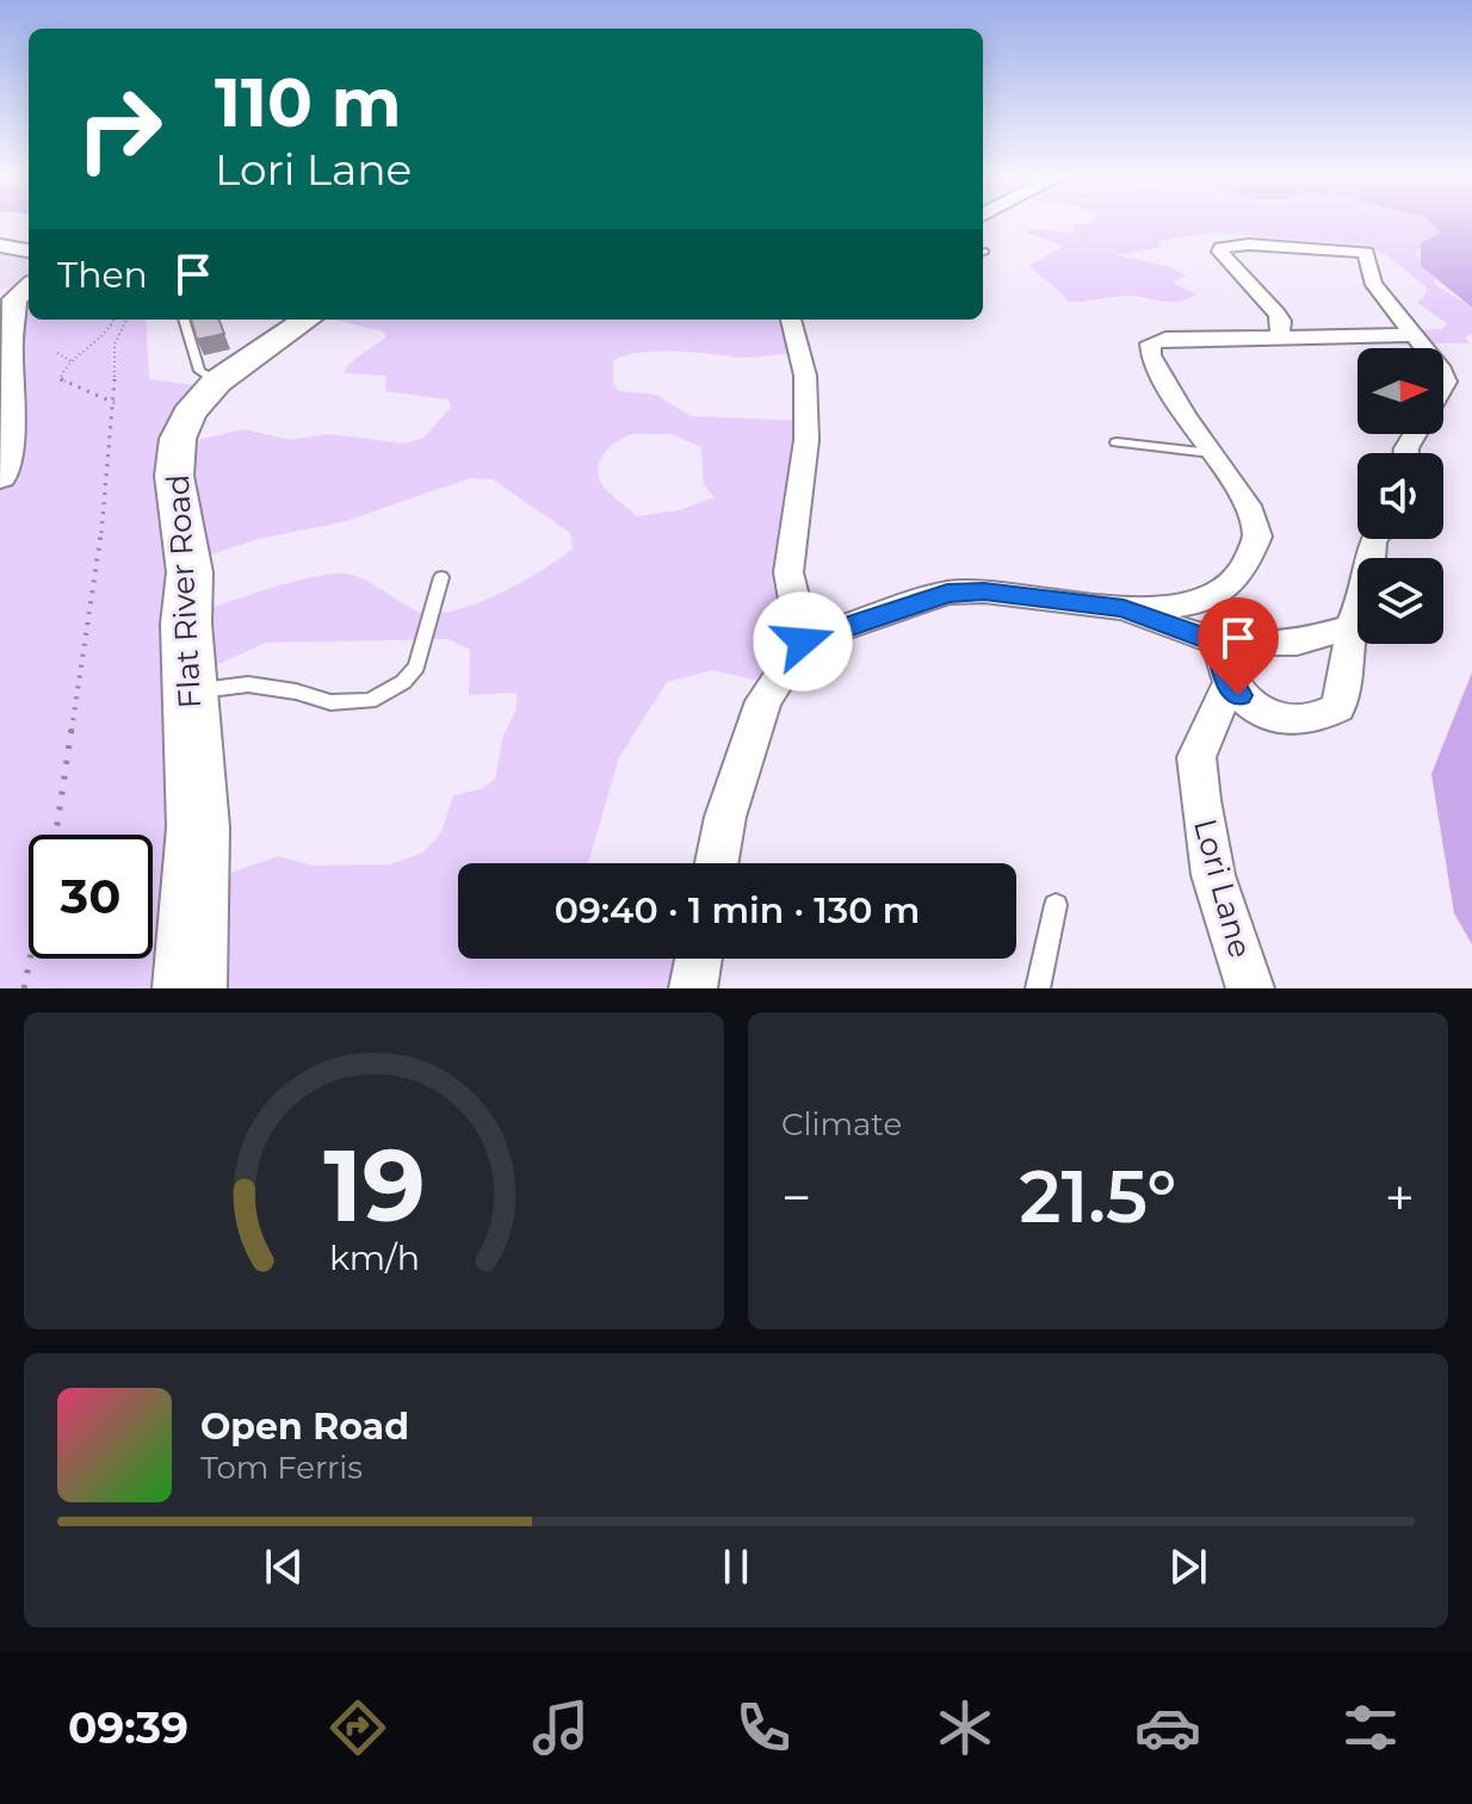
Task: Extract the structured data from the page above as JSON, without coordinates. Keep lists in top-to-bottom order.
{
  "streets": {
    "main road": ["Flat River Road"],
    "street": ["Lori Lane"]
  },
  "north": "right",
  "page": {
    "turn": ["110 m", "Lori Lane"],
    "then": "Then",
    "limit": "30",
    "trip": "09:40 · 1 min · 130 m",
    "tile": "Climate",
    "heat": ["−", "21.5°", "+"],
    "song": ["Open Road", "Tom Ferris"],
    "tabs": "09:39",
    "gauge": ["19", "km/h"]
  }
}
